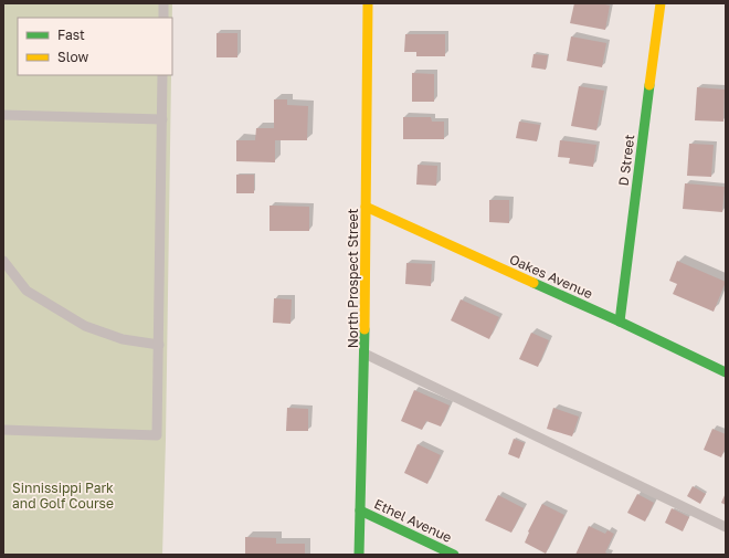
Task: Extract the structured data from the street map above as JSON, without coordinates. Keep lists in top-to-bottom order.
{
  "streets": {
    "street": [
      "D Street",
      "Oakes Avenue",
      "North Prospect Street",
      "Ethel Avenue"
    ]
  },
  "crossings": [
    ["D Street", "Oakes Avenue"],
    ["Oakes Avenue", "North Prospect Street"],
    ["North Prospect Street", "Ethel Avenue"]
  ],
  "parks": ["Sinnissippi Park and Golf Course"],
  "legend": ["Fast", "Slow"]
}
